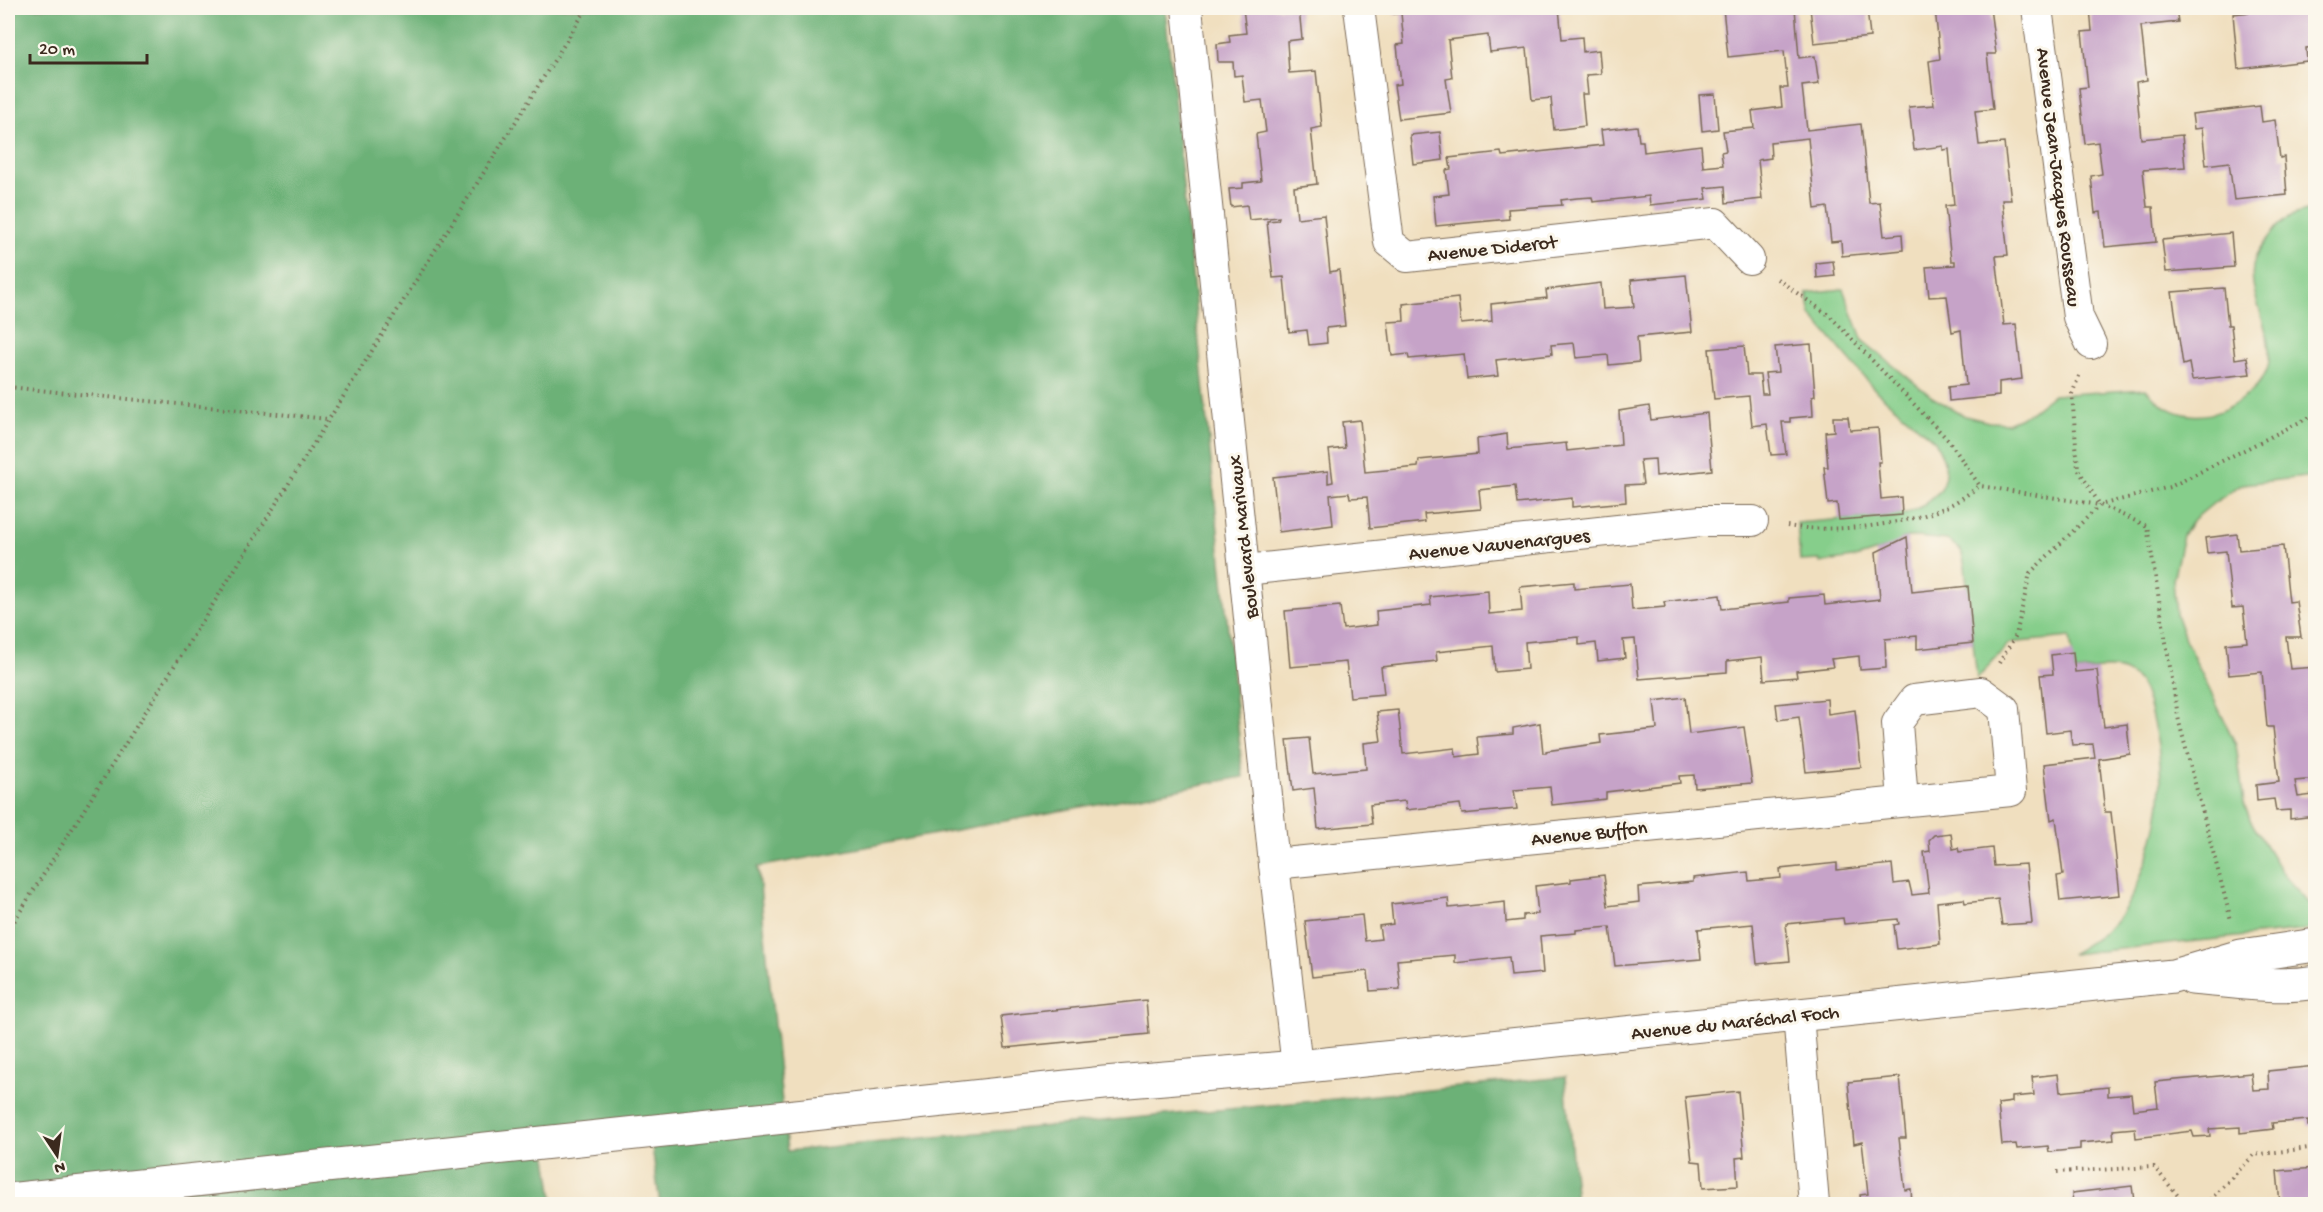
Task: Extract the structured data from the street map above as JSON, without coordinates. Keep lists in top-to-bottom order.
{
  "streets": {
    "main road": ["Avenue du Maréchal Foch"],
    "street": [
      "Avenue Jean-Jacques Rousseau",
      "Avenue Diderot",
      "Boulevard Marivaux",
      "Avenue Vauvenargues",
      "Avenue Buffon"
    ]
  },
  "crossings": [
    ["Boulevard Marivaux", "Avenue Vauvenargues"],
    ["Boulevard Marivaux", "Avenue Buffon"],
    ["Boulevard Marivaux", "Avenue du Maréchal Foch"]
  ],
  "scale_bar": "20 m",
  "north": "bottom"
}
